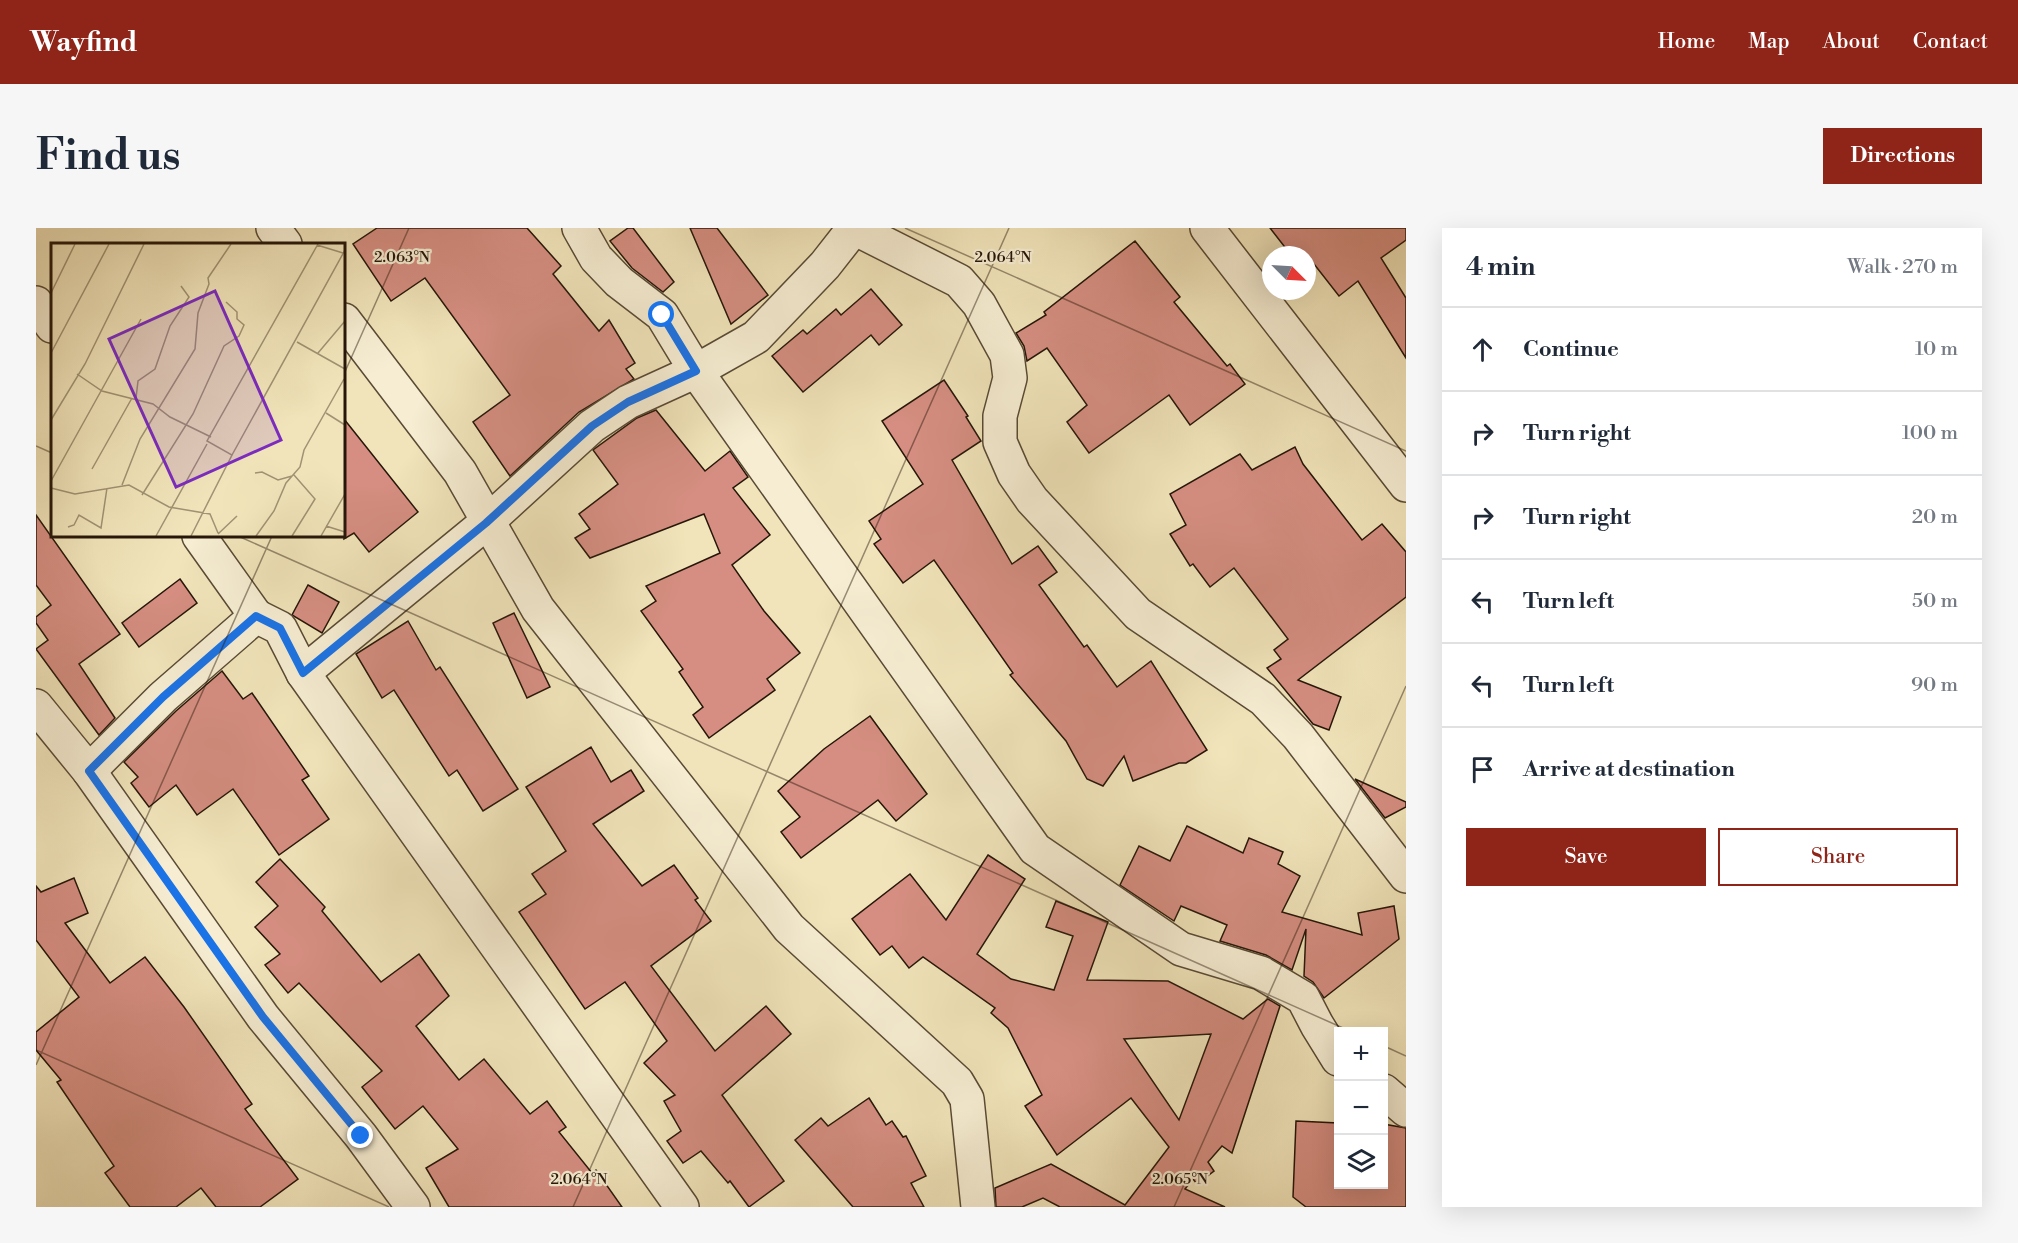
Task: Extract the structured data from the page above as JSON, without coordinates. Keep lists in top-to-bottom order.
{
  "north": "bottom right",
  "page": {
    "header": "Wayfind",
    "nav": [
      "Home",
      "Map",
      "About",
      "Contact"
    ],
    "buttons": [
      "Directions",
      ["Save", "Share"]
    ],
    "title": "Find us",
    "heading": ["4 min", "Walk · 270 m"],
    "list": [
      ["Continue", "10 m"],
      ["Turn right", "100 m"],
      ["Turn right", "20 m"],
      ["Turn left", "50 m"],
      ["Turn left", "90 m"],
      "Arrive at destination"
    ],
    "map_buttons": ["+", "−"]
  },
  "coordinates": ["2.063°N", "2.064°N", "2.065°N"]
}
